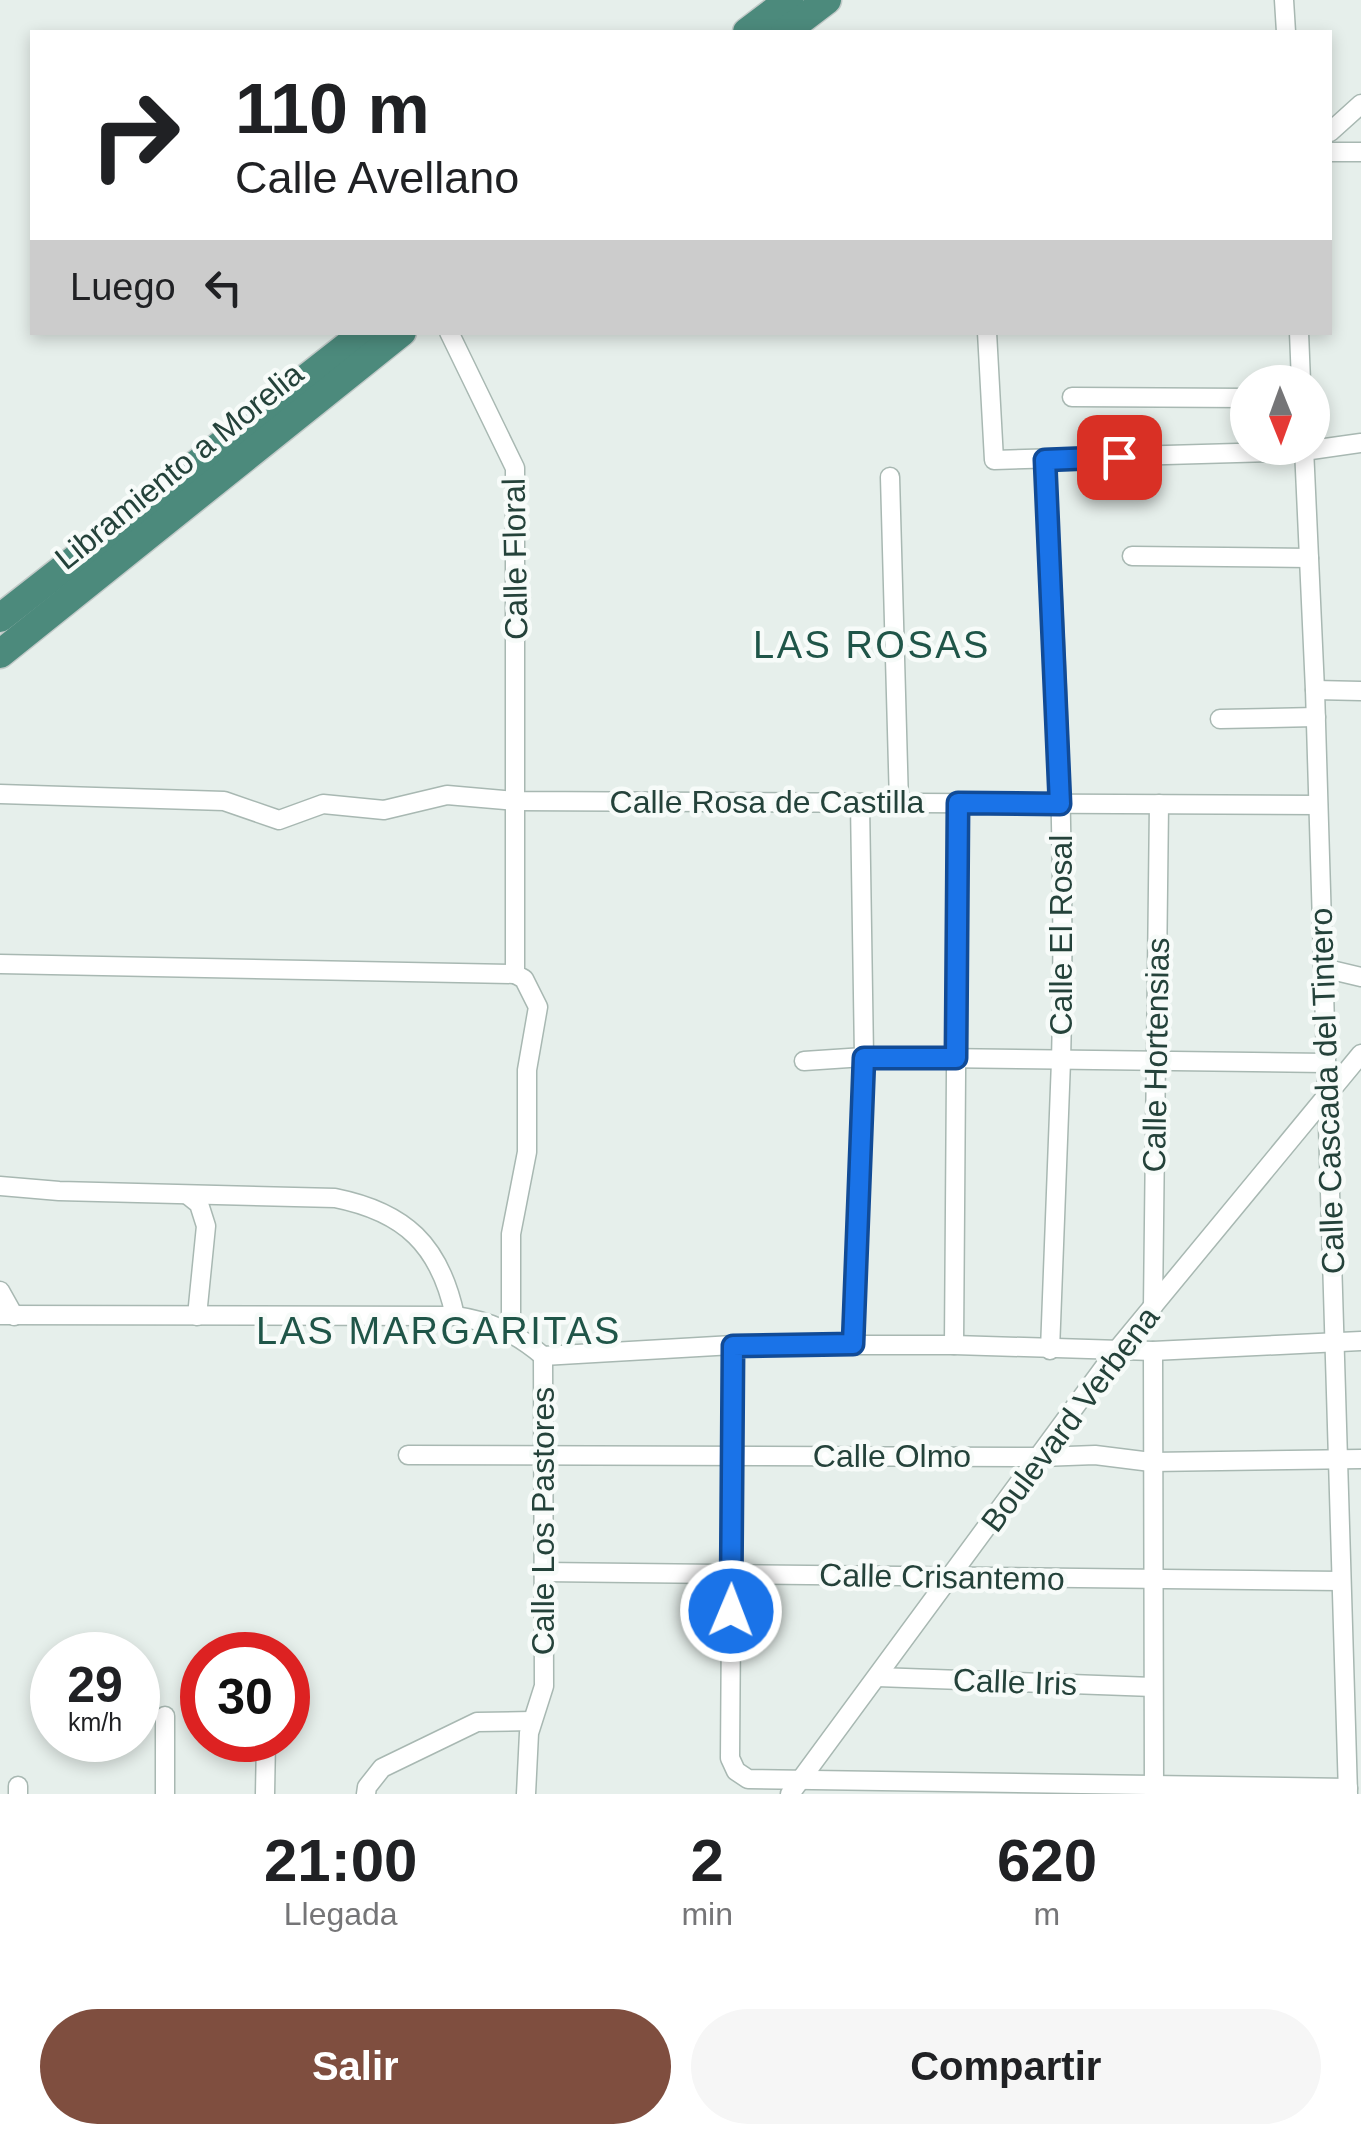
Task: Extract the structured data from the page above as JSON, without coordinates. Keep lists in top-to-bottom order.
{
  "streets": {
    "highway": ["Libramiento a Morelia"],
    "street": [
      "Calle Floral",
      "Calle Rosa de Castilla",
      "Calle El Rosal",
      "Calle Hortensias",
      "Calle Cascada del Tintero",
      "Boulevard Verbena",
      "Calle Olmo",
      "Calle Los Pastores",
      "Calle Crisantemo",
      "Calle Iris"
    ]
  },
  "crossings": [
    ["Calle Floral", "Calle Rosa de Castilla"],
    ["Calle Rosa de Castilla", "Calle El Rosal"],
    ["Calle Rosa de Castilla", "Calle Hortensias"],
    ["Calle Rosa de Castilla", "Calle Cascada del Tintero"],
    ["Calle Hortensias", "Boulevard Verbena"],
    ["Calle Cascada del Tintero", "Boulevard Verbena"],
    ["Calle Cascada del Tintero", "Calle Olmo"],
    ["Calle Cascada del Tintero", "Calle Crisantemo"],
    ["Boulevard Verbena", "Calle Olmo"],
    ["Boulevard Verbena", "Calle Crisantemo"],
    ["Boulevard Verbena", "Calle Iris"],
    ["Calle Olmo", "Calle Los Pastores"],
    ["Calle Los Pastores", "Calle Crisantemo"]
  ],
  "districts": ["LAS ROSAS", "LAS MARGARITAS"],
  "north": "bottom",
  "page": {
    "turn": ["110 m", "Calle Avellano"],
    "then": "Luego",
    "speed": "29 km/h",
    "limit": "30",
    "eta": [
      "21:00",
      "Llegada",
      "2",
      "min",
      "620",
      "m"
    ],
    "buttons": ["Salir", "Compartir"]
  }
}
